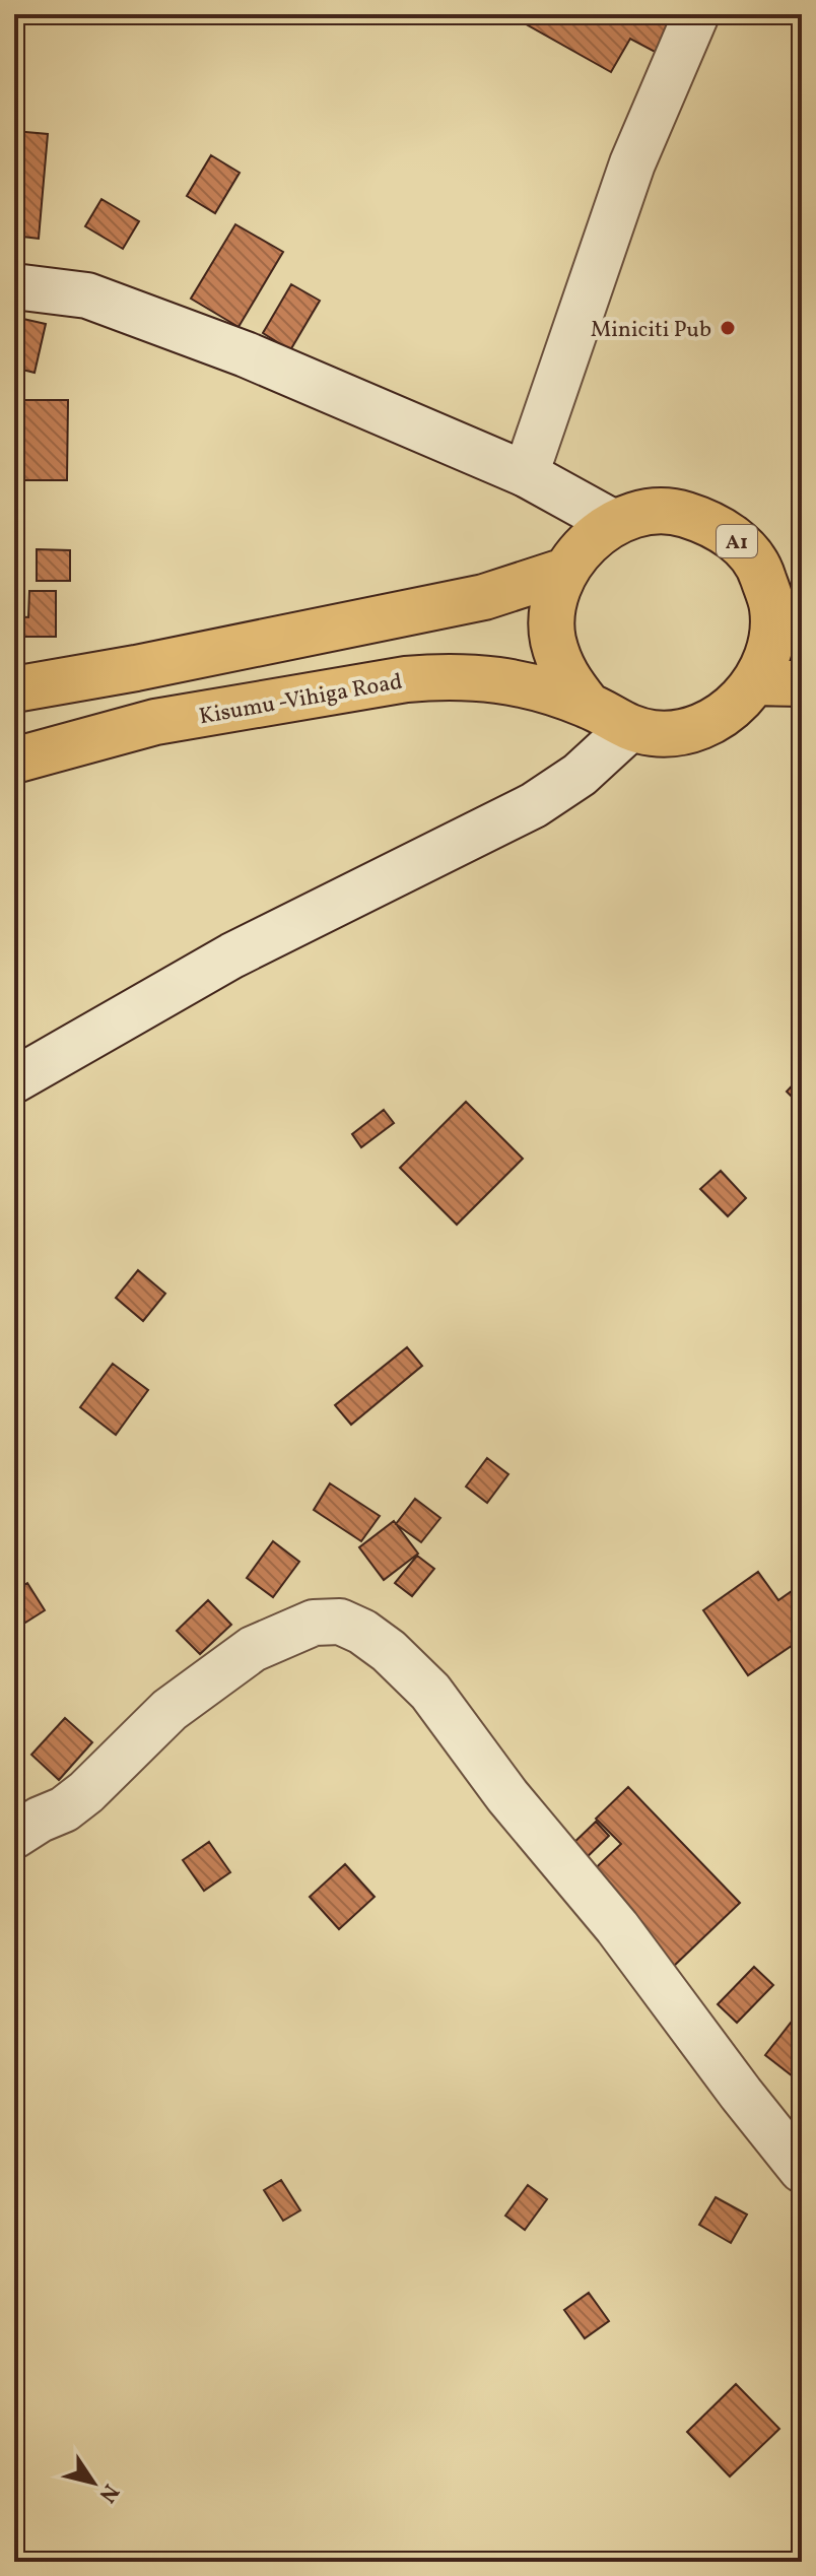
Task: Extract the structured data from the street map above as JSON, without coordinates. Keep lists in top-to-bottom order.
{
  "streets": {
    "highway": ["A1", "Kisumu -Vihiga Road"]
  },
  "crossings": [
    ["A1", "Kisumu -Vihiga Road"]
  ],
  "places": ["Miniciti Pub"],
  "north": "bottom right"
}
